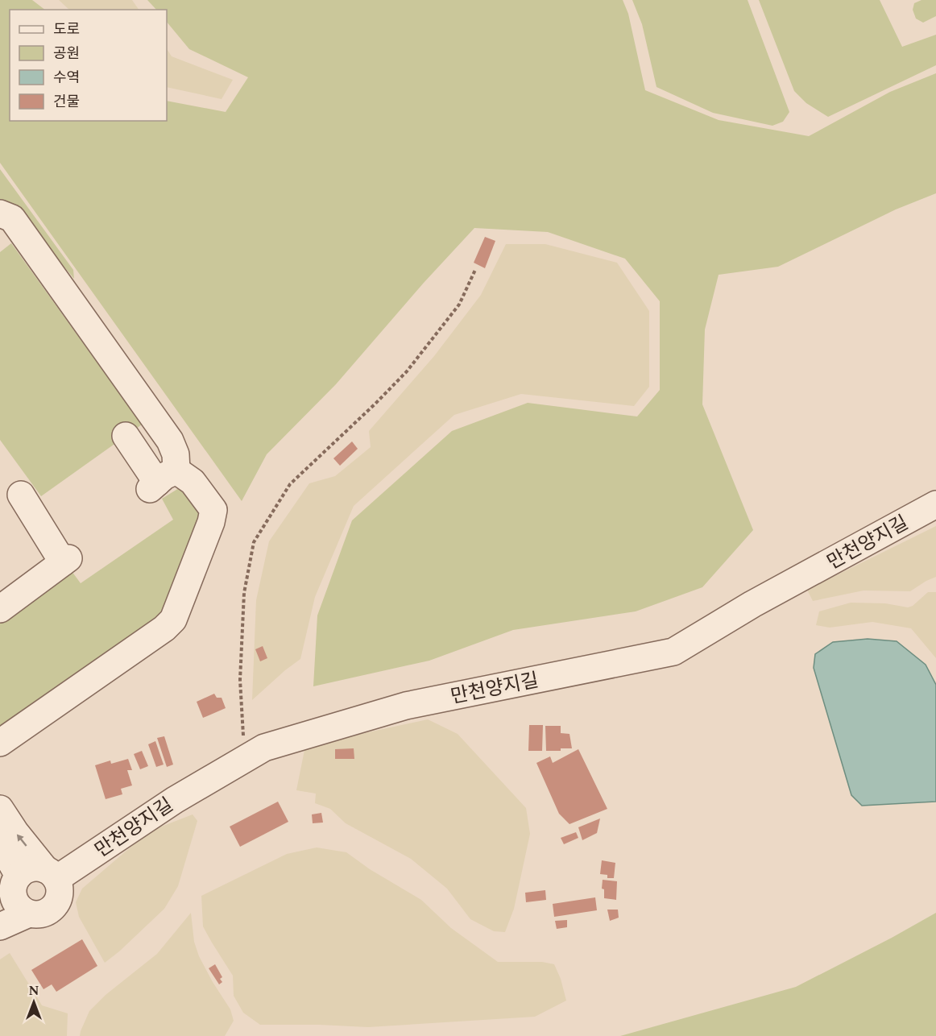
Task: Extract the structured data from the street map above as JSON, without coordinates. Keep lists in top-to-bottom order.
{
  "streets": {
    "street": ["만천양지길"]
  },
  "legend": [
    "도로",
    "공원",
    "수역",
    "건물"
  ],
  "north": "top"
}
